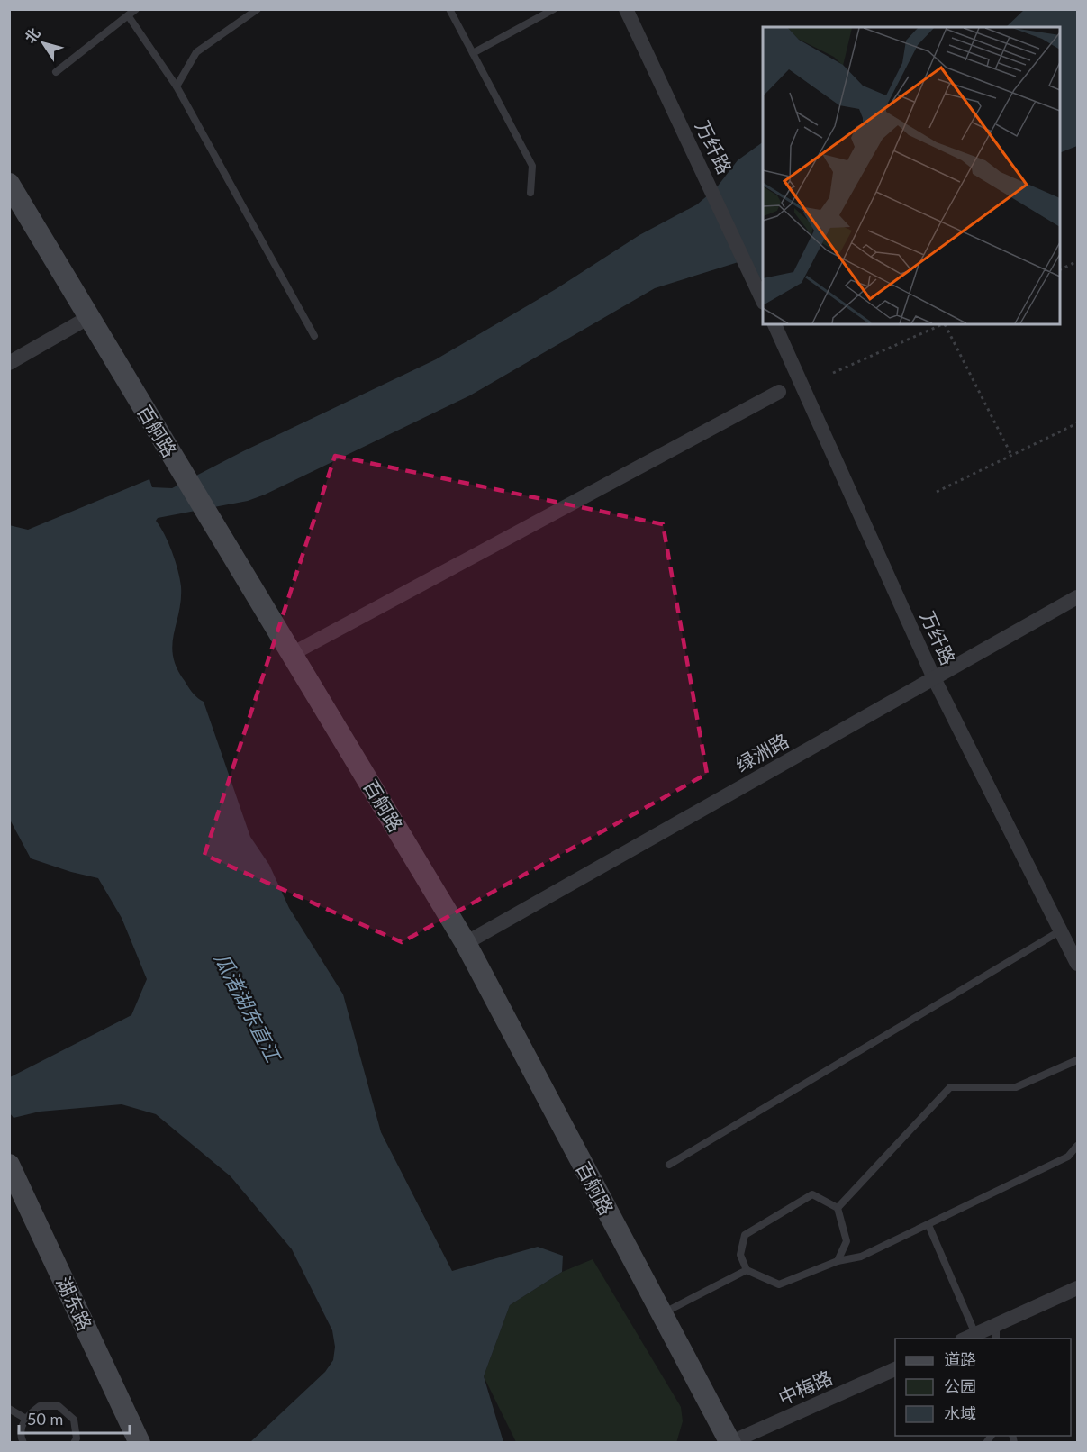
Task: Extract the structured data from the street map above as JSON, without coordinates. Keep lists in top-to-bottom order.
{
  "streets": {
    "street": [
      "万纤路",
      "百舸路",
      "绿洲路",
      "湖东路",
      "中梅路"
    ]
  },
  "crossings": [
    ["万纤路", "绿洲路"],
    ["百舸路", "绿洲路"],
    ["百舸路", "中梅路"]
  ],
  "water": ["瓜渚湖东直江"],
  "legend": ["道路", "公园", "水域"],
  "scale_bar": "50 m",
  "north": "top left"
}
